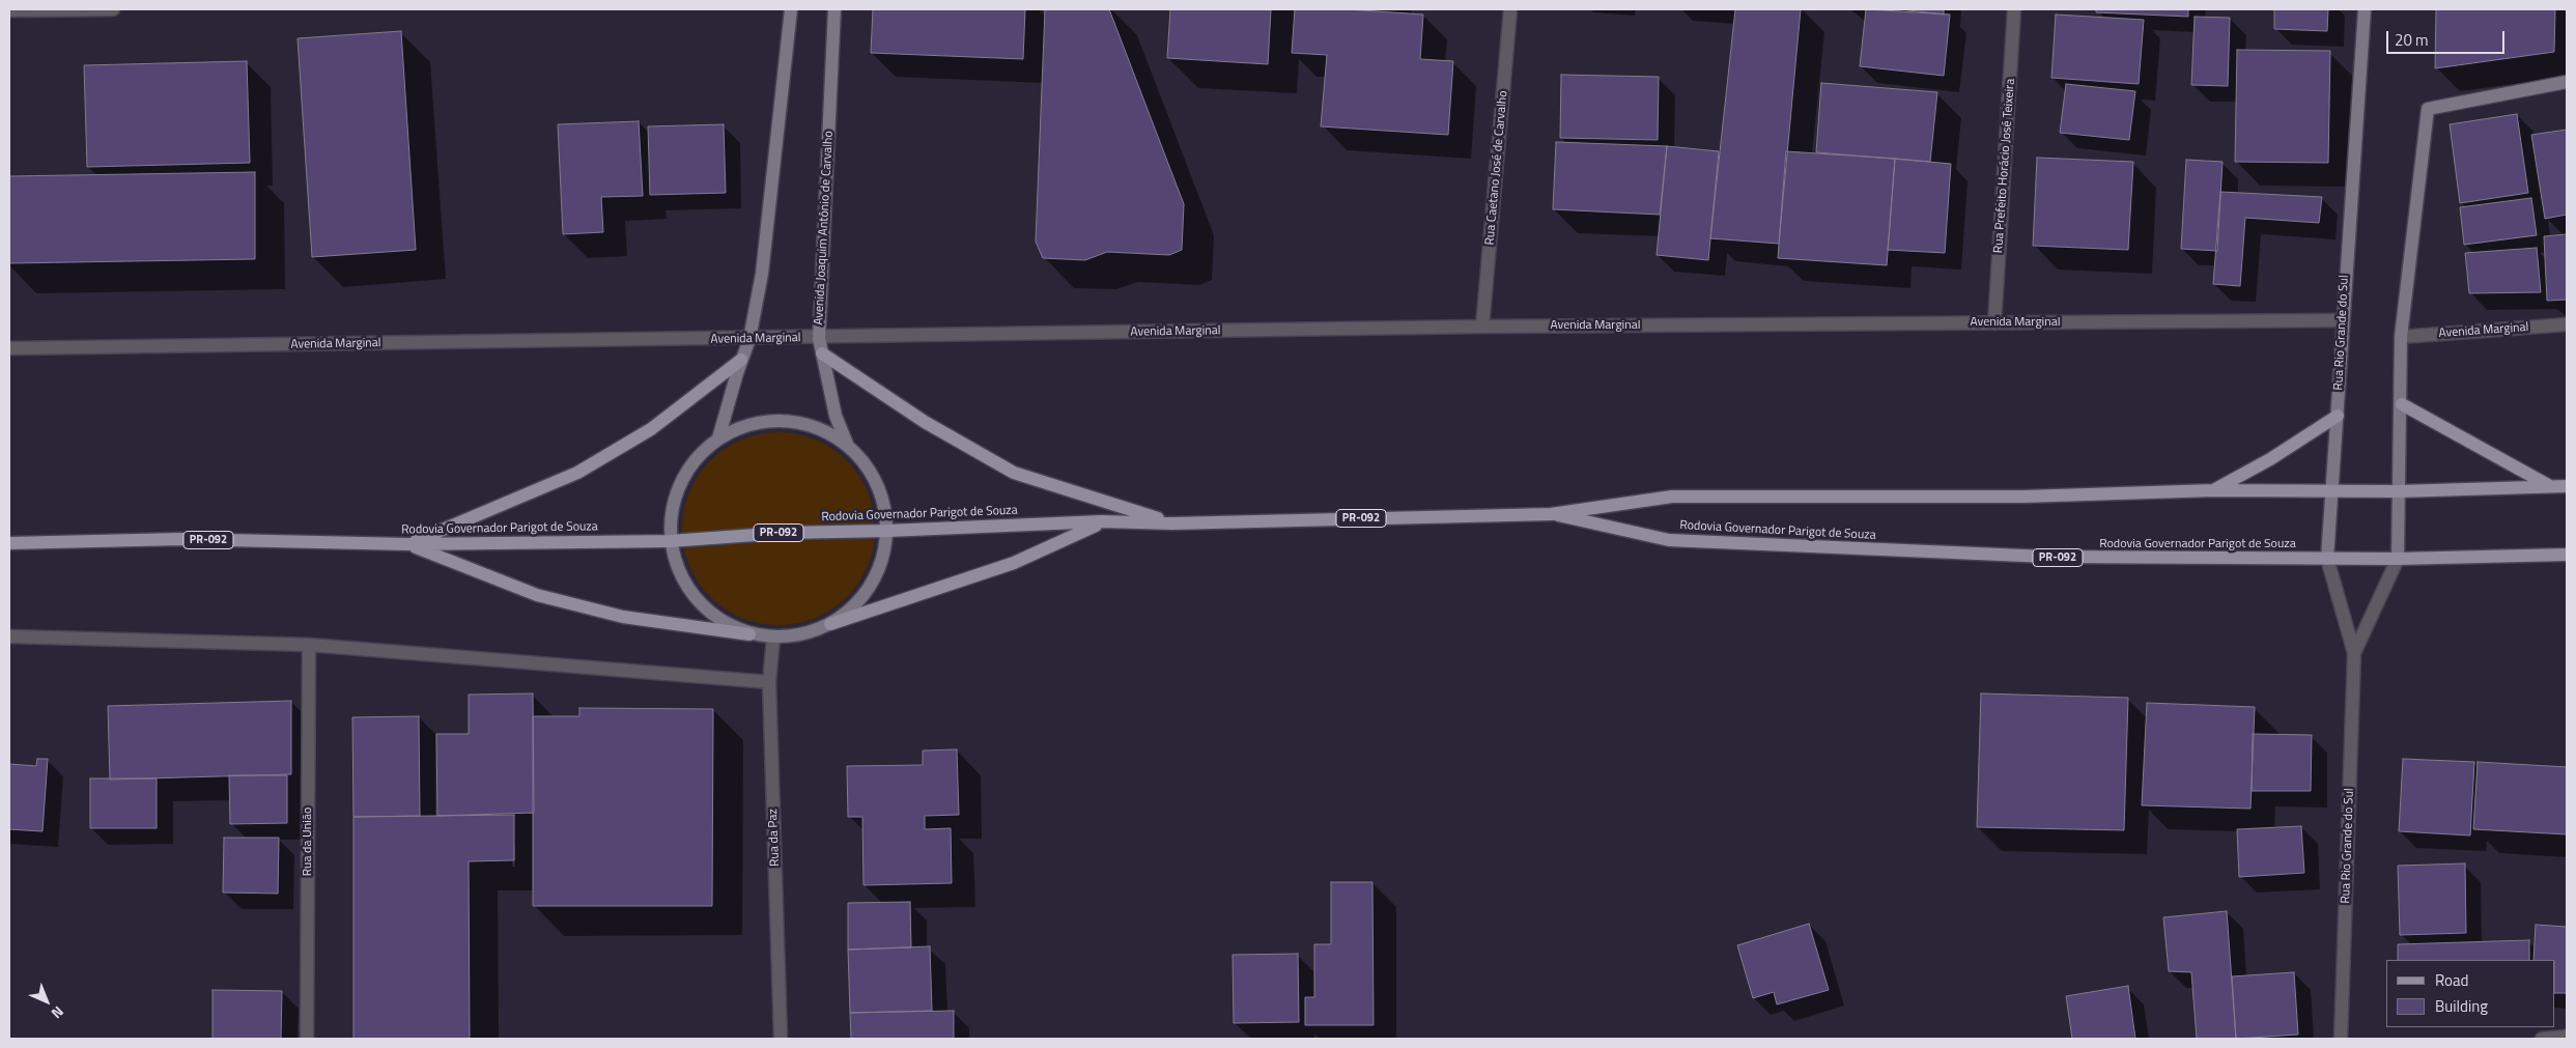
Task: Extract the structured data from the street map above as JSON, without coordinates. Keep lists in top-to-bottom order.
{
  "streets": {
    "main road": ["Rodovia Governador Parigot de Souza", "PR-092"],
    "street": [
      "Rua Prefeito Horácio José Teixeira",
      "Rua Caetano José de Carvalho",
      "Avenida Joaquim Antônio de Carvalho",
      "Avenida Marginal",
      "Rua Rio Grande do Sul",
      "Rua da Paz",
      "Rua da União"
    ]
  },
  "crossings": [
    ["Rua Prefeito Horácio José Teixeira", "Avenida Marginal"],
    ["Rua Caetano José de Carvalho", "Avenida Marginal"],
    ["Avenida Joaquim Antônio de Carvalho", "Avenida Marginal"],
    ["Avenida Marginal", "Rua Rio Grande do Sul"],
    ["Rua Rio Grande do Sul", "Rodovia Governador Parigot de Souza"]
  ],
  "legend": ["Road", "Building"],
  "scale_bar": "20 m",
  "north": "bottom right"
}
